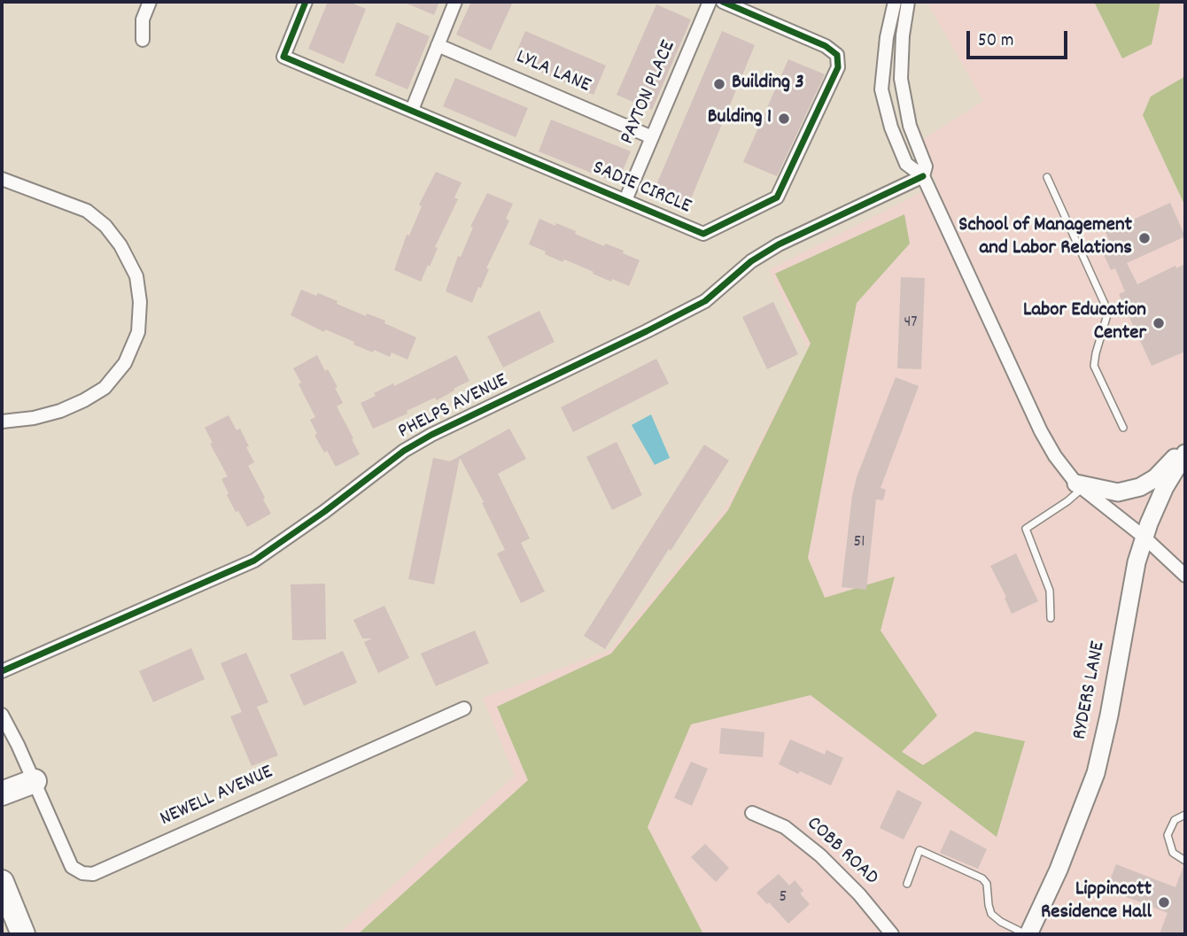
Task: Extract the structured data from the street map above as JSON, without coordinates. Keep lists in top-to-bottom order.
{
  "streets": {
    "main road": ["RYDERS LANE"],
    "street": [
      "LYLA LANE",
      "PAYTON PLACE",
      "SADIE CIRCLE",
      "PHELPS AVENUE",
      "NEWELL AVENUE",
      "COBB ROAD"
    ]
  },
  "crossings": [
    ["LYLA LANE", "PAYTON PLACE"],
    ["PAYTON PLACE", "SADIE CIRCLE"]
  ],
  "places": [
    "Building 3",
    "Bulding 1",
    "School of Management and Labor Relations",
    "Labor Education Center",
    "Lippincott Residence Hall"
  ],
  "house_numbers": ["47", "51", "5"],
  "scale_bar": "50 m"
}
